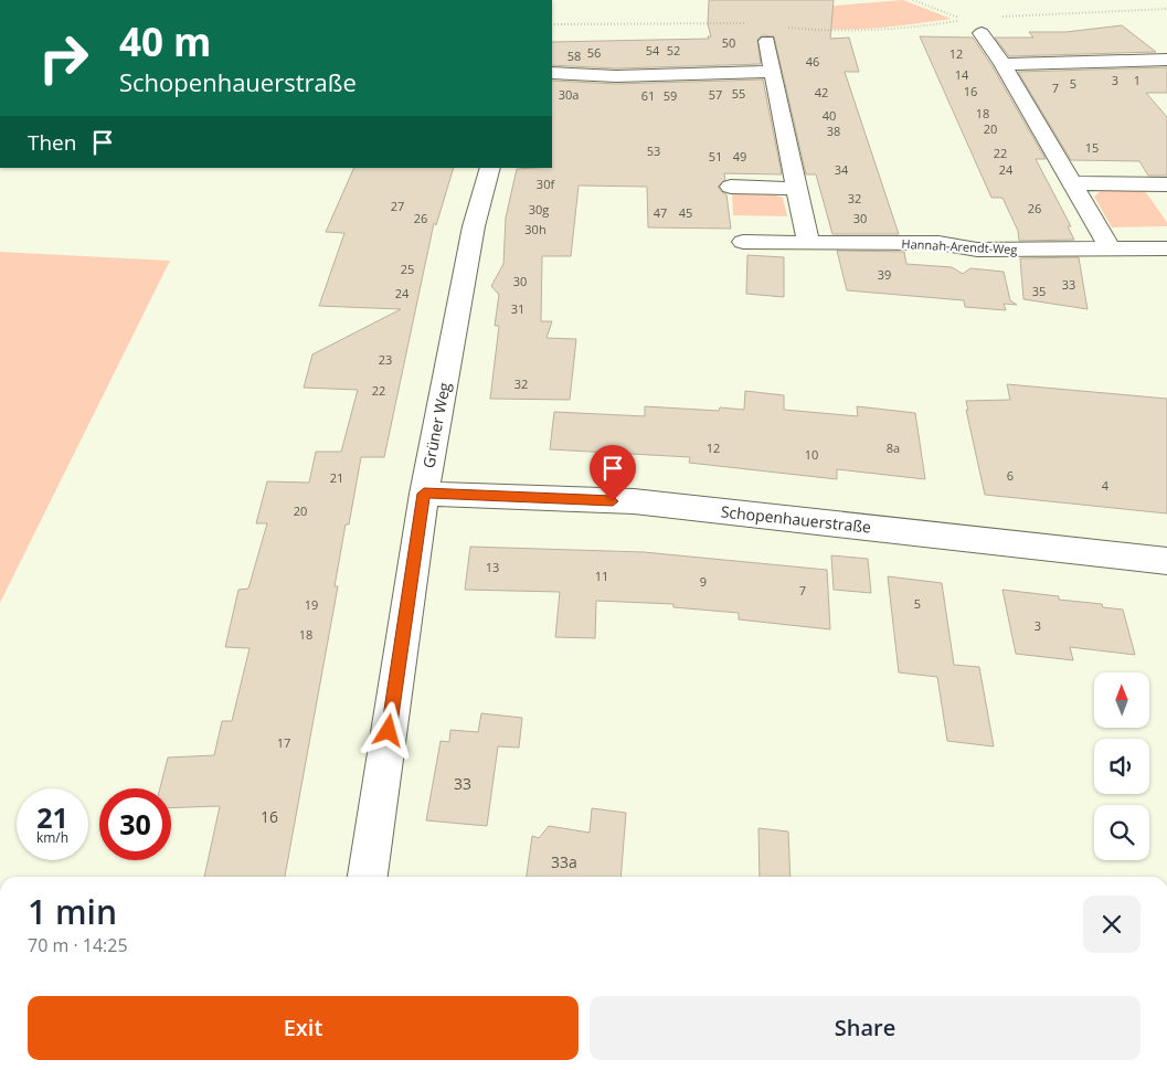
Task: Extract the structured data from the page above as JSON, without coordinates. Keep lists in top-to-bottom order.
{
  "streets": {
    "street": ["Hannah-Arendt-Weg", "Grüner Weg", "Schopenhauerstraße"]
  },
  "crossings": [
    ["Grüner Weg", "Schopenhauerstraße"]
  ],
  "house_numbers": [
    "50",
    "54",
    "52",
    "56",
    "12",
    "58",
    "46",
    "14",
    "3",
    "1",
    "5",
    "7",
    "16",
    "42",
    "55",
    "30a",
    "57",
    "61",
    "59",
    "18",
    "40",
    "20",
    "38",
    "15",
    "53",
    "22",
    "51",
    "49",
    "34",
    "24",
    "30f",
    "32",
    "27",
    "26",
    "30g",
    "47",
    "45",
    "26",
    "30",
    "30h",
    "25",
    "39",
    "30",
    "33",
    "35",
    "24",
    "31",
    "23",
    "32",
    "22",
    "12",
    "8a",
    "10",
    "6",
    "21",
    "4",
    "20",
    "13",
    "11",
    "9",
    "7",
    "5",
    "19",
    "3",
    "18",
    "17",
    "33",
    "16",
    "33a"
  ],
  "north": "top",
  "page": {
    "turn": ["40 m", "Schopenhauerstraße"],
    "then": "Then",
    "speed": "21 km/h",
    "limit": "30",
    "heading": ["1 min", "70 m · 14:25"],
    "buttons": ["Exit", "Share"]
  }
}
